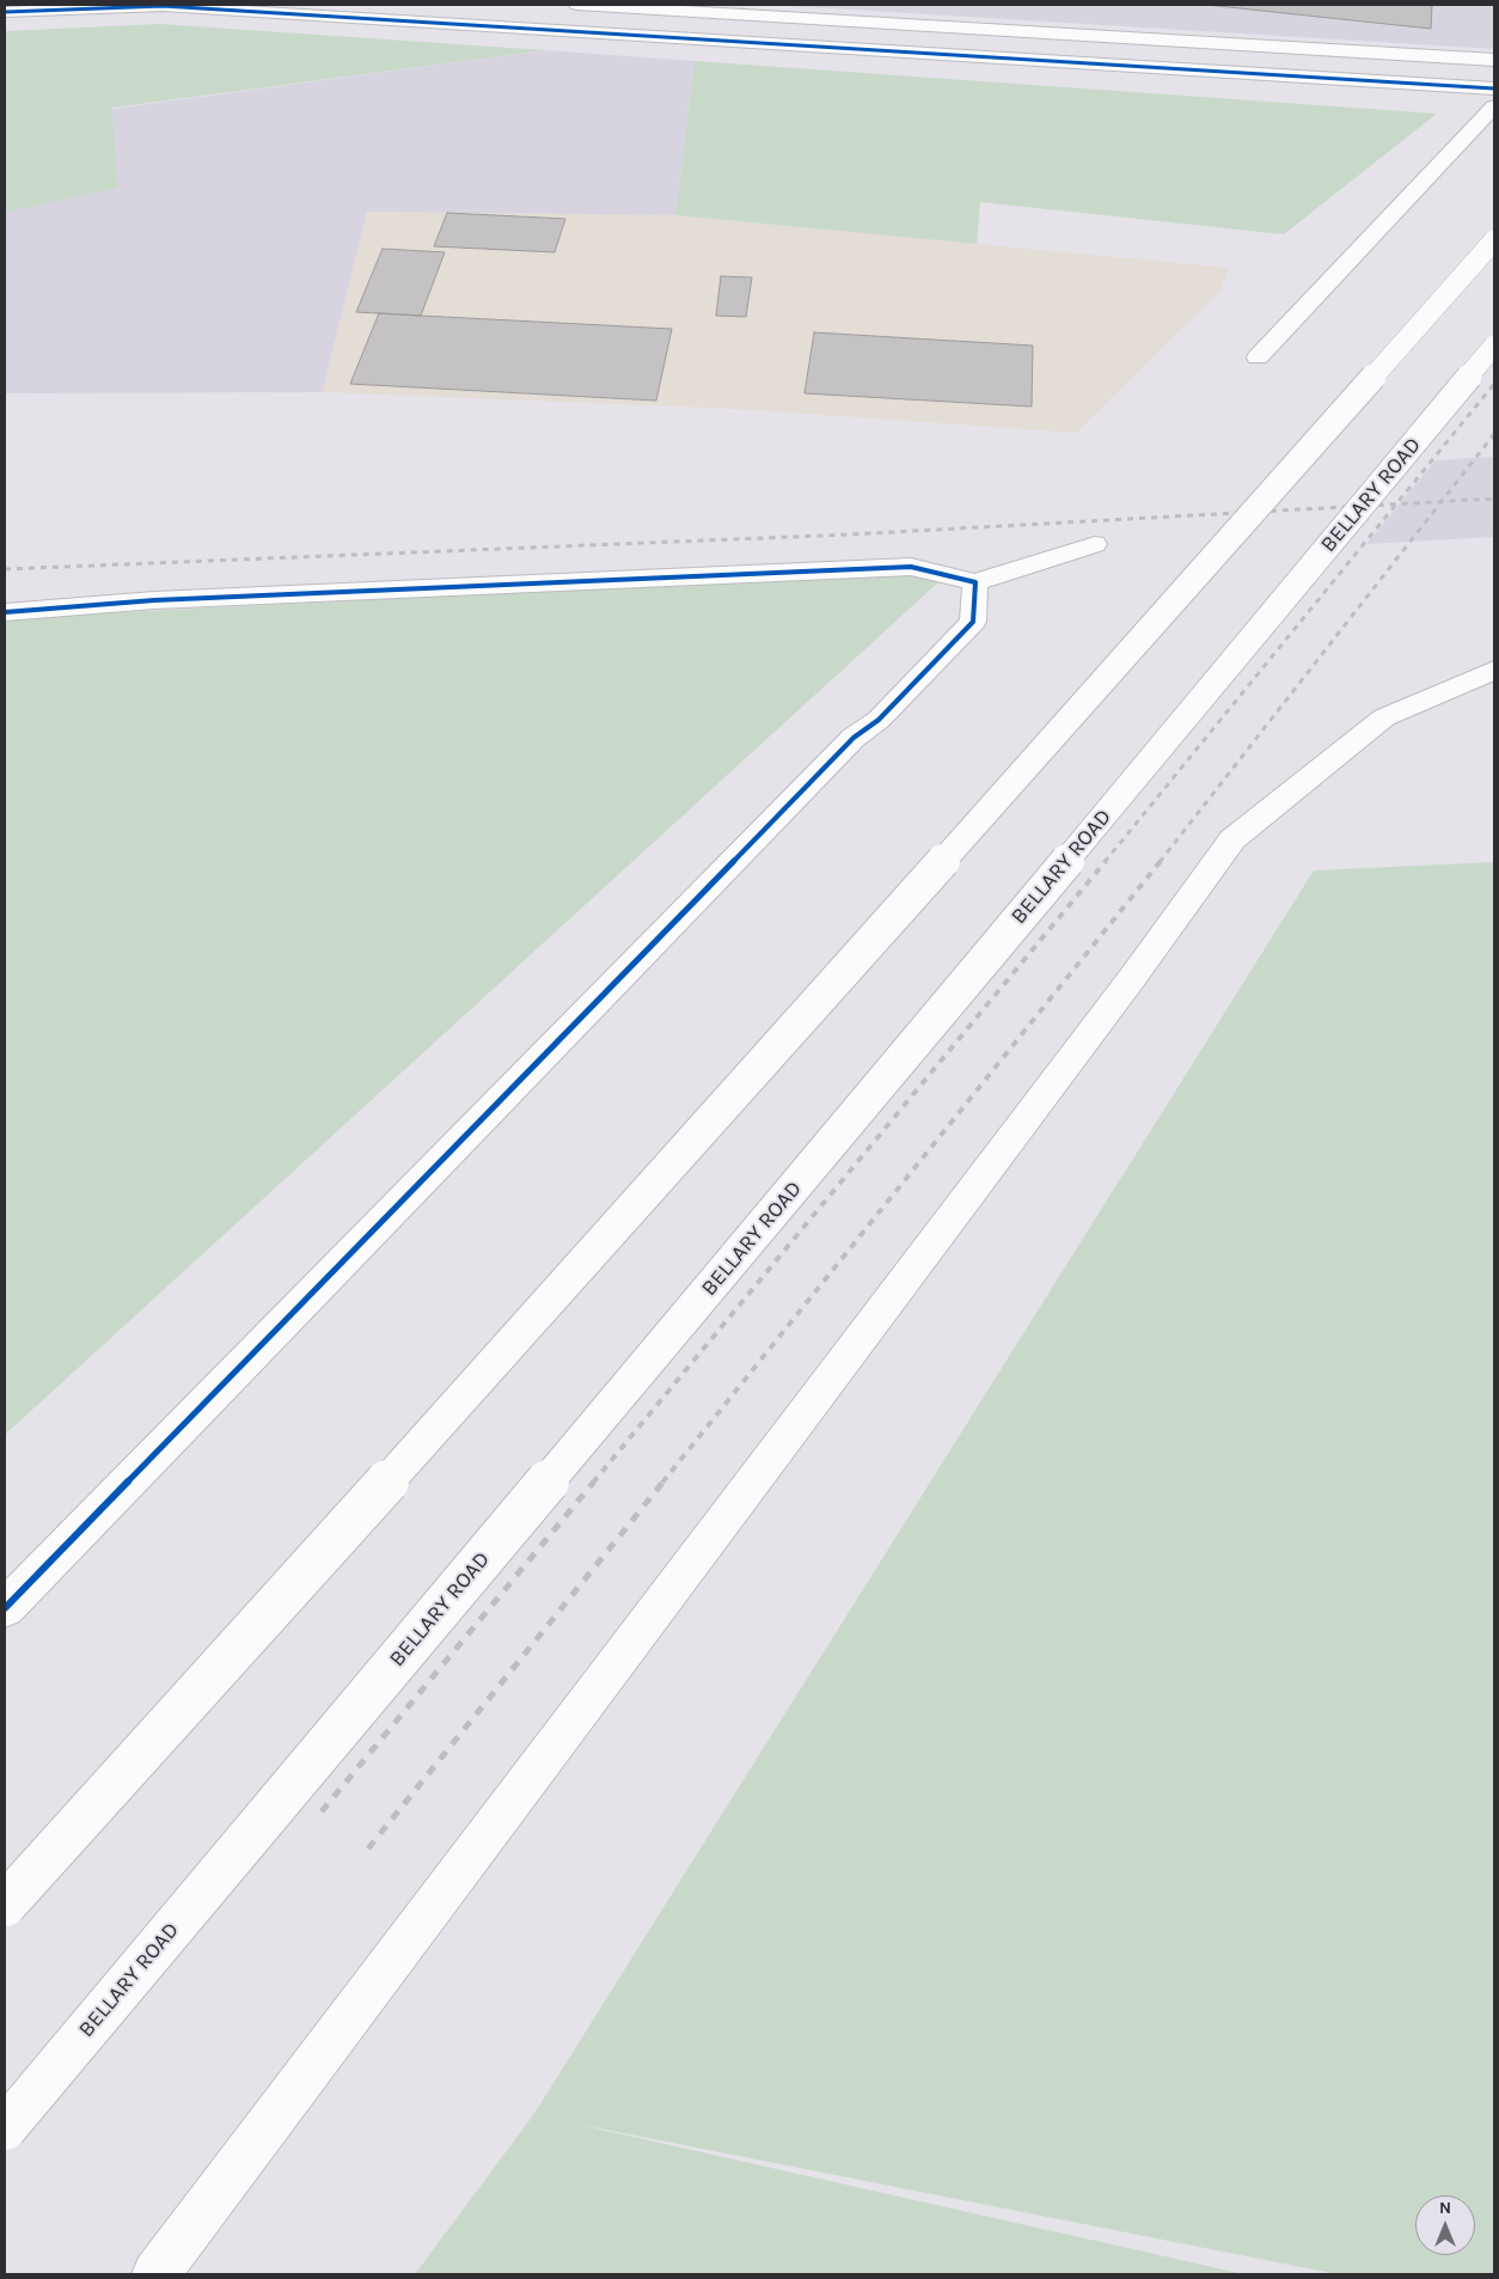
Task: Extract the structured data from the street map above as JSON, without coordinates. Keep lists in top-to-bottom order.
{
  "streets": {
    "main road": ["BELLARY ROAD"]
  },
  "north": "top"
}
